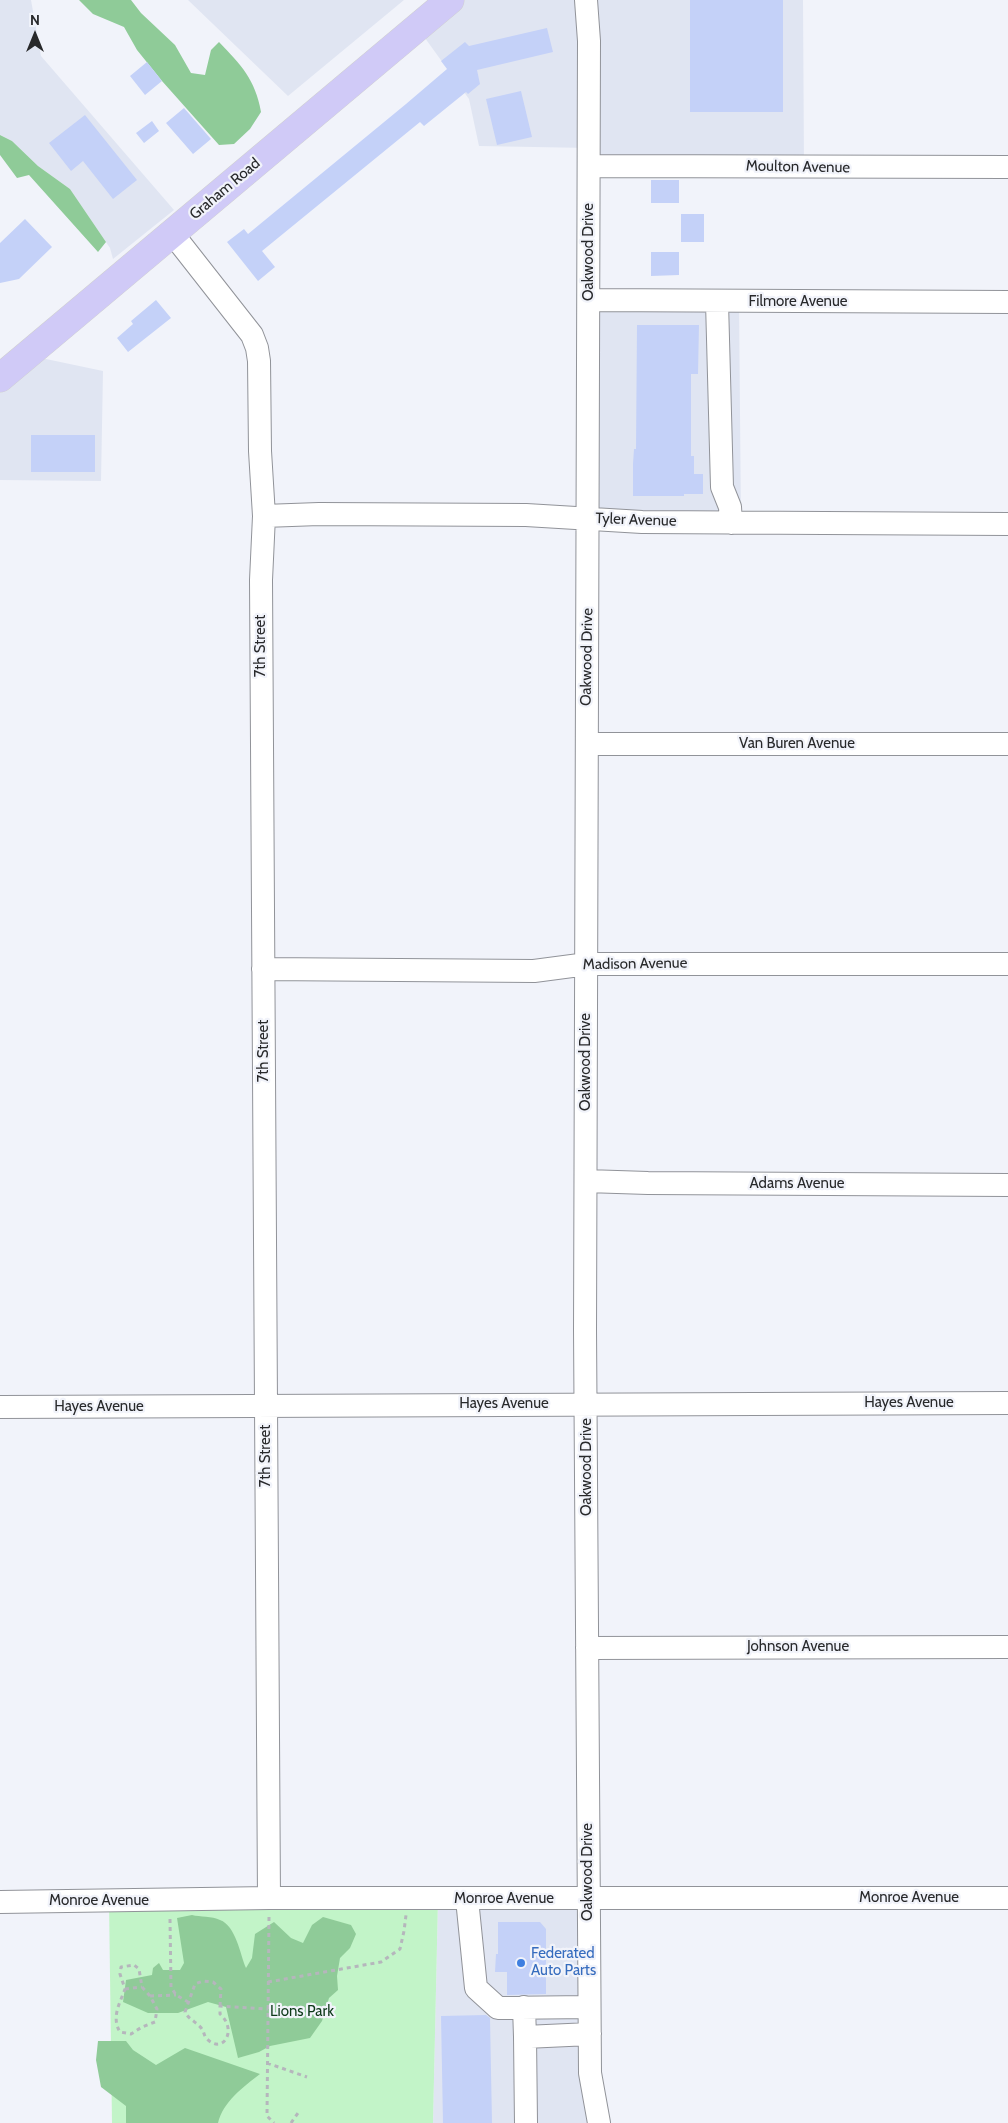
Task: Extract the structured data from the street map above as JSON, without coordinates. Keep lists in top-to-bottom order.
{
  "streets": {
    "main road": ["Graham Road"],
    "street": [
      "Moulton Avenue",
      "Oakwood Drive",
      "Filmore Avenue",
      "Tyler Avenue",
      "7th Street",
      "Van Buren Avenue",
      "Madison Avenue",
      "Adams Avenue",
      "Hayes Avenue",
      "Johnson Avenue",
      "Monroe Avenue"
    ]
  },
  "crossings": [
    ["Moulton Avenue", "Oakwood Drive"],
    ["Graham Road", "7th Street"],
    ["Oakwood Drive", "Filmore Avenue"],
    ["Oakwood Drive", "Tyler Avenue"],
    ["Oakwood Drive", "Van Buren Avenue"],
    ["Oakwood Drive", "Madison Avenue"],
    ["Oakwood Drive", "Adams Avenue"],
    ["Oakwood Drive", "Hayes Avenue"],
    ["Oakwood Drive", "Johnson Avenue"],
    ["Oakwood Drive", "Monroe Avenue"],
    ["Tyler Avenue", "7th Street"],
    ["7th Street", "Madison Avenue"],
    ["7th Street", "Hayes Avenue"],
    ["7th Street", "Monroe Avenue"]
  ],
  "parks": ["Lions Park"],
  "places": ["Federated Auto Parts"],
  "north": "top"
}
